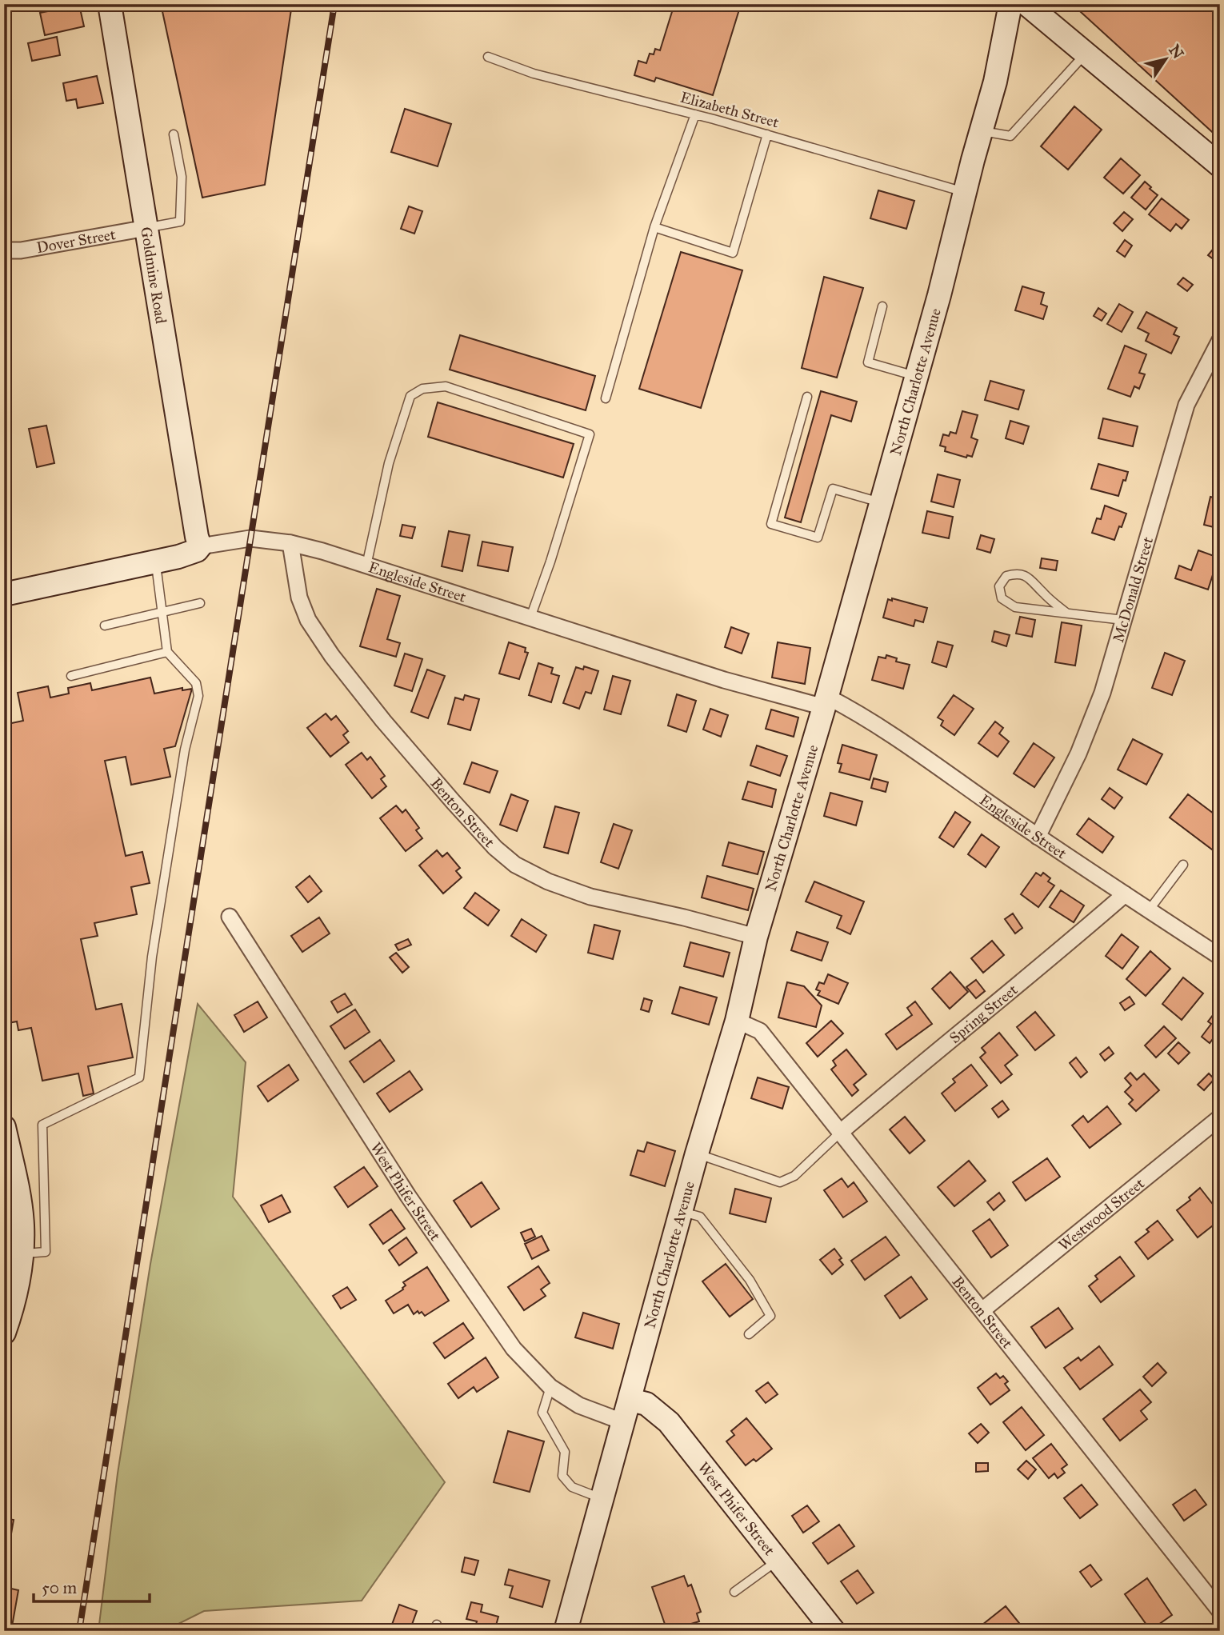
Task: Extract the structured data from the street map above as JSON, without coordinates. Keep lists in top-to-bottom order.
{
  "streets": {
    "main road": [
      "Goldmine Road",
      "North Charlotte Avenue",
      "Engleside Street",
      "West Phifer Street"
    ],
    "street": [
      "Dover Street",
      "McDonald Street",
      "Benton Street",
      "Spring Street",
      "Westwood Street"
    ],
    "lane": ["Elizabeth Street"]
  },
  "crossings": [
    ["Elizabeth Street", "North Charlotte Avenue"],
    ["Dover Street", "Goldmine Road"],
    ["Goldmine Road", "Engleside Street"],
    ["North Charlotte Avenue", "Engleside Street"],
    ["North Charlotte Avenue", "Benton Street"],
    ["North Charlotte Avenue", "West Phifer Street"],
    ["Engleside Street", "McDonald Street"],
    ["Engleside Street", "Benton Street"],
    ["Engleside Street", "Spring Street"],
    ["Benton Street", "Spring Street"],
    ["Benton Street", "Westwood Street"]
  ],
  "scale_bar": "50 m",
  "north": "top right"
}
